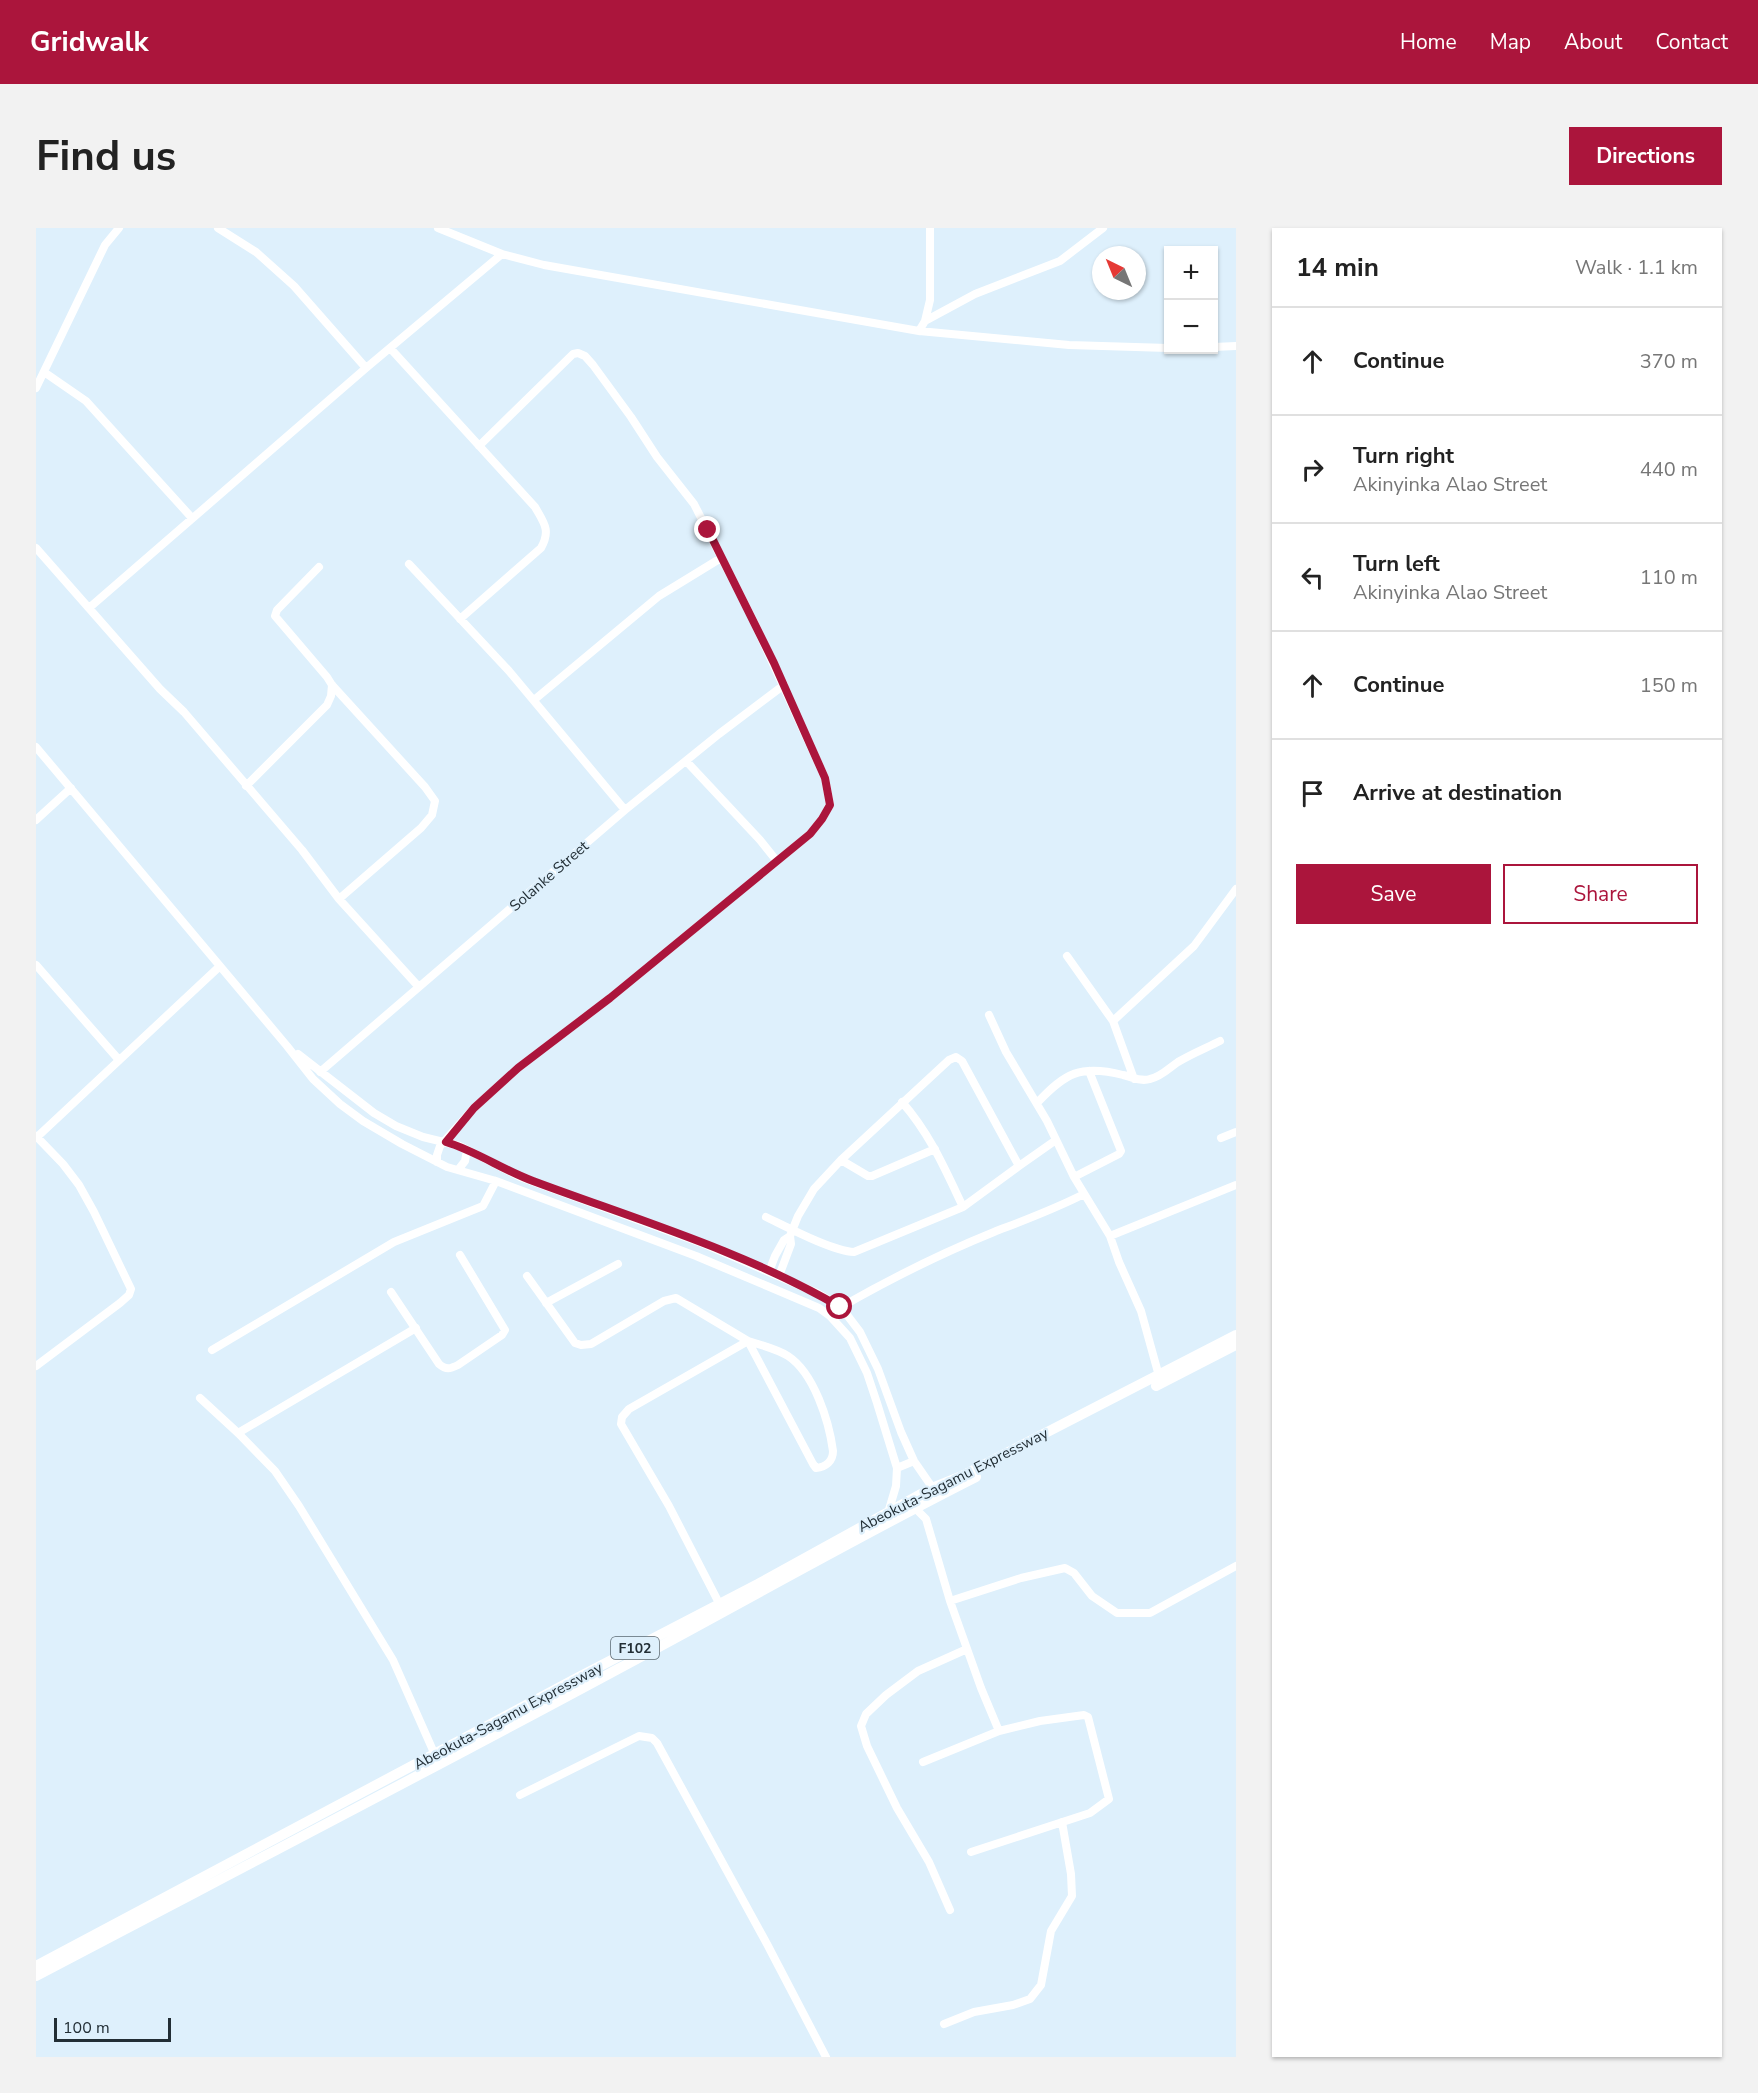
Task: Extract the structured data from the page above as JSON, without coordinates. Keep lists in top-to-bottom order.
{
  "streets": {
    "highway": ["Abeokuta-Sagamu Expressway", "F102"],
    "street": ["Solanke Street"]
  },
  "scale_bar": "100 m",
  "north": "top left",
  "page": {
    "header": "Gridwalk",
    "nav": [
      "Home",
      "Map",
      "About",
      "Contact"
    ],
    "buttons": [
      "Directions",
      ["Save", "Share"]
    ],
    "title": "Find us",
    "heading": ["14 min", "Walk · 1.1 km"],
    "map_buttons": ["+", "−"],
    "list": [
      ["Continue", "370 m"],
      ["Turn right", "Akinyinka Alao Street", "440 m"],
      ["Turn left", "Akinyinka Alao Street", "110 m"],
      ["Continue", "150 m"],
      "Arrive at destination"
    ],
    "scale": "100 m"
  }
}
